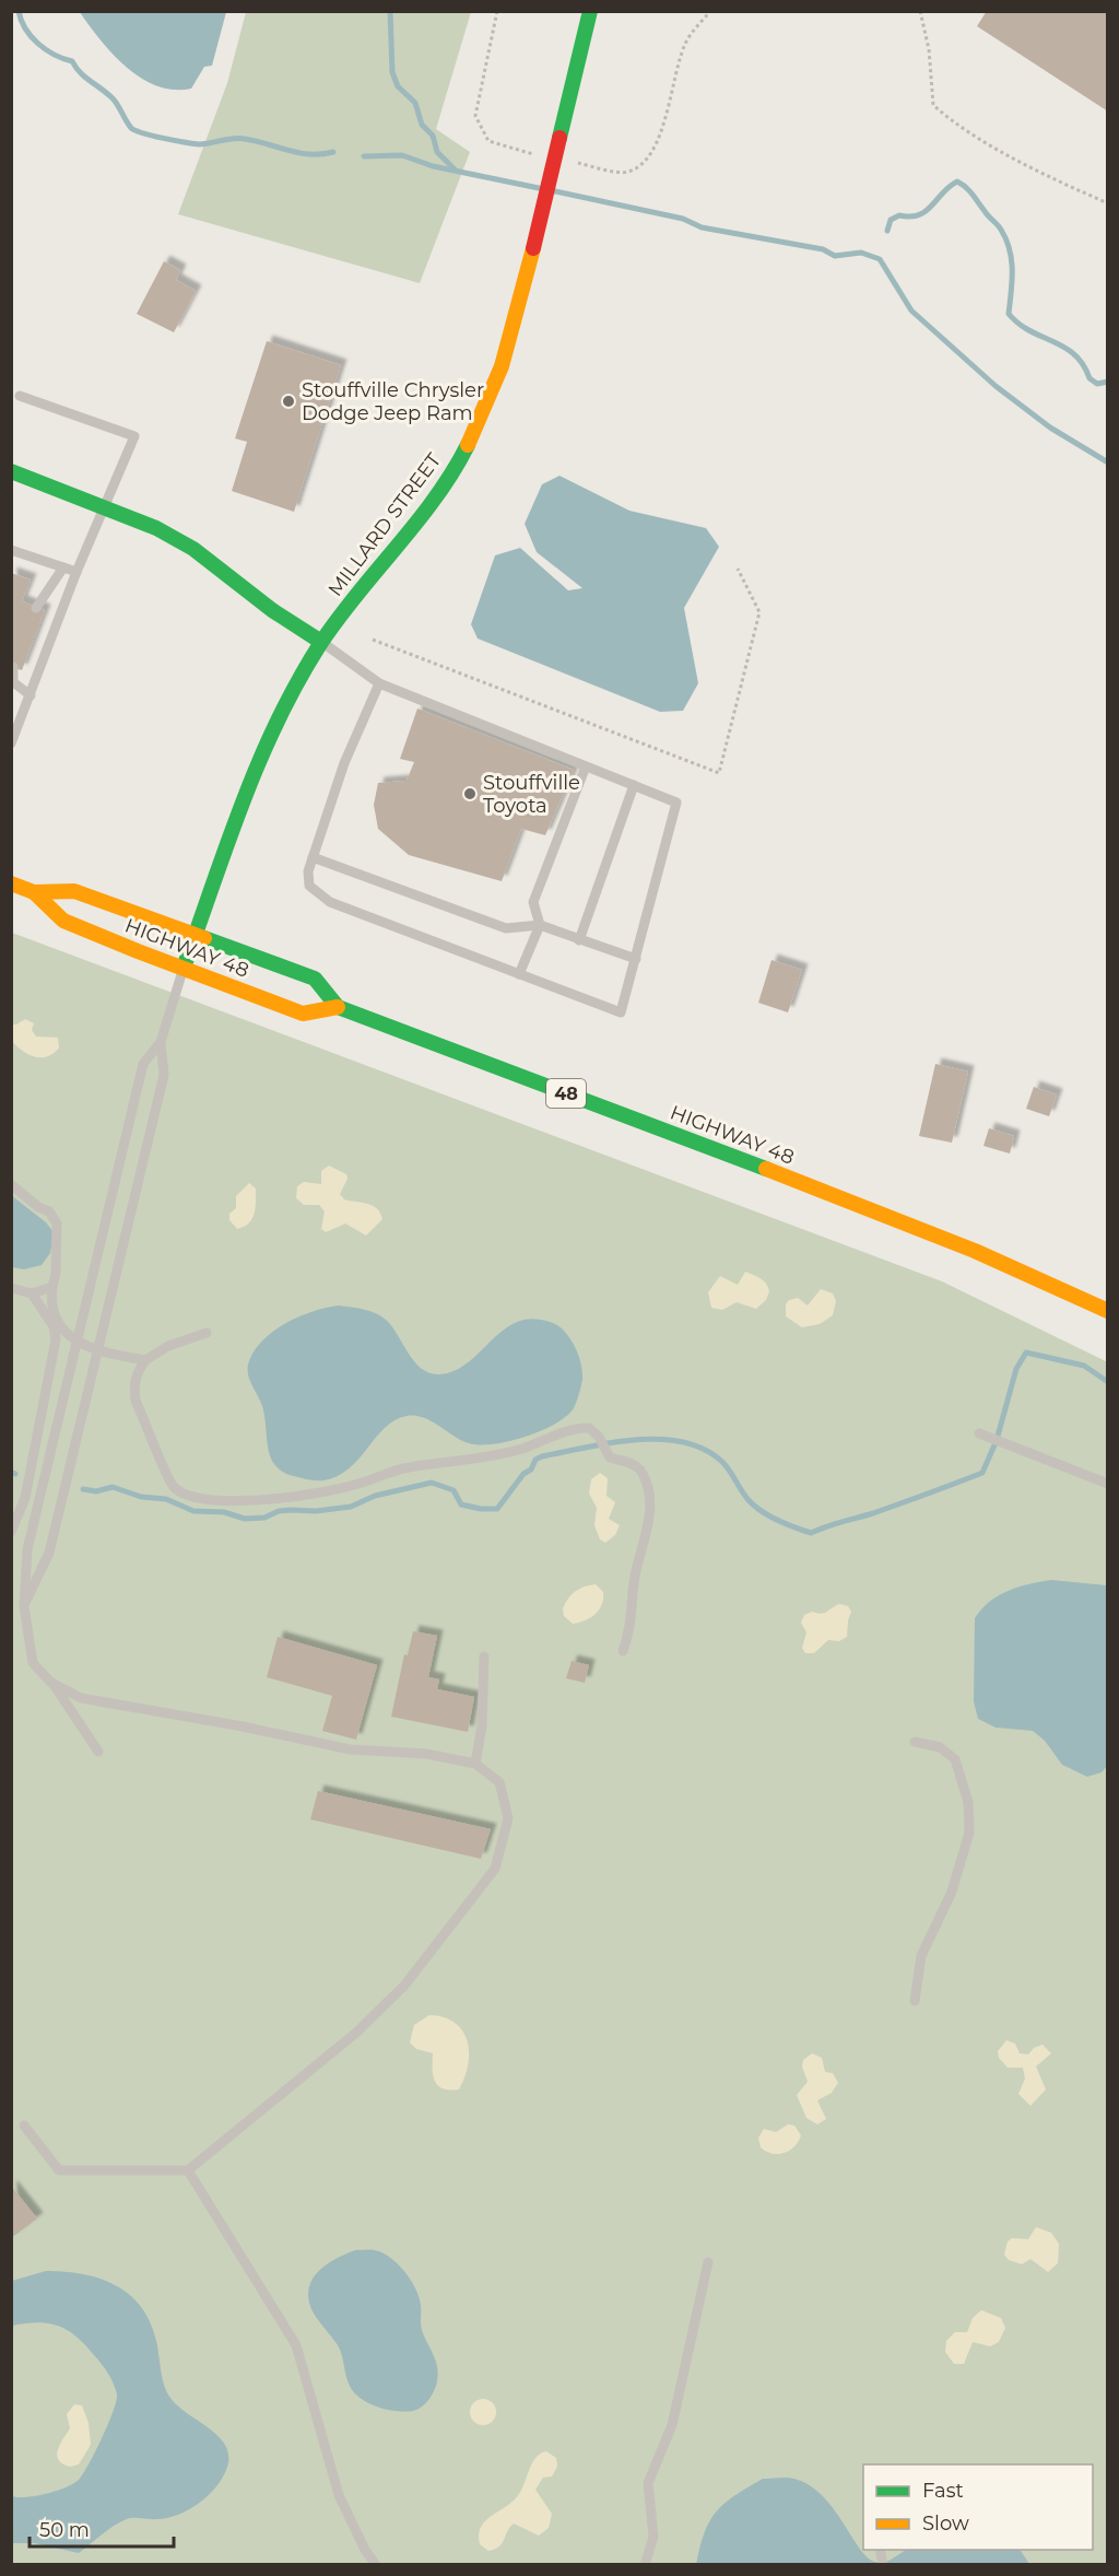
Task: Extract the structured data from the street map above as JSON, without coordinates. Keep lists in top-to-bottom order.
{
  "streets": {
    "main road": ["MILLARD STREET", "HIGHWAY 48", "48"]
  },
  "crossings": [
    ["MILLARD STREET", "HIGHWAY 48"]
  ],
  "places": ["Stouffville Chrysler Dodge Jeep Ram", "Stouffville Toyota"],
  "legend": ["Fast", "Slow"],
  "scale_bar": "50 m"
}
